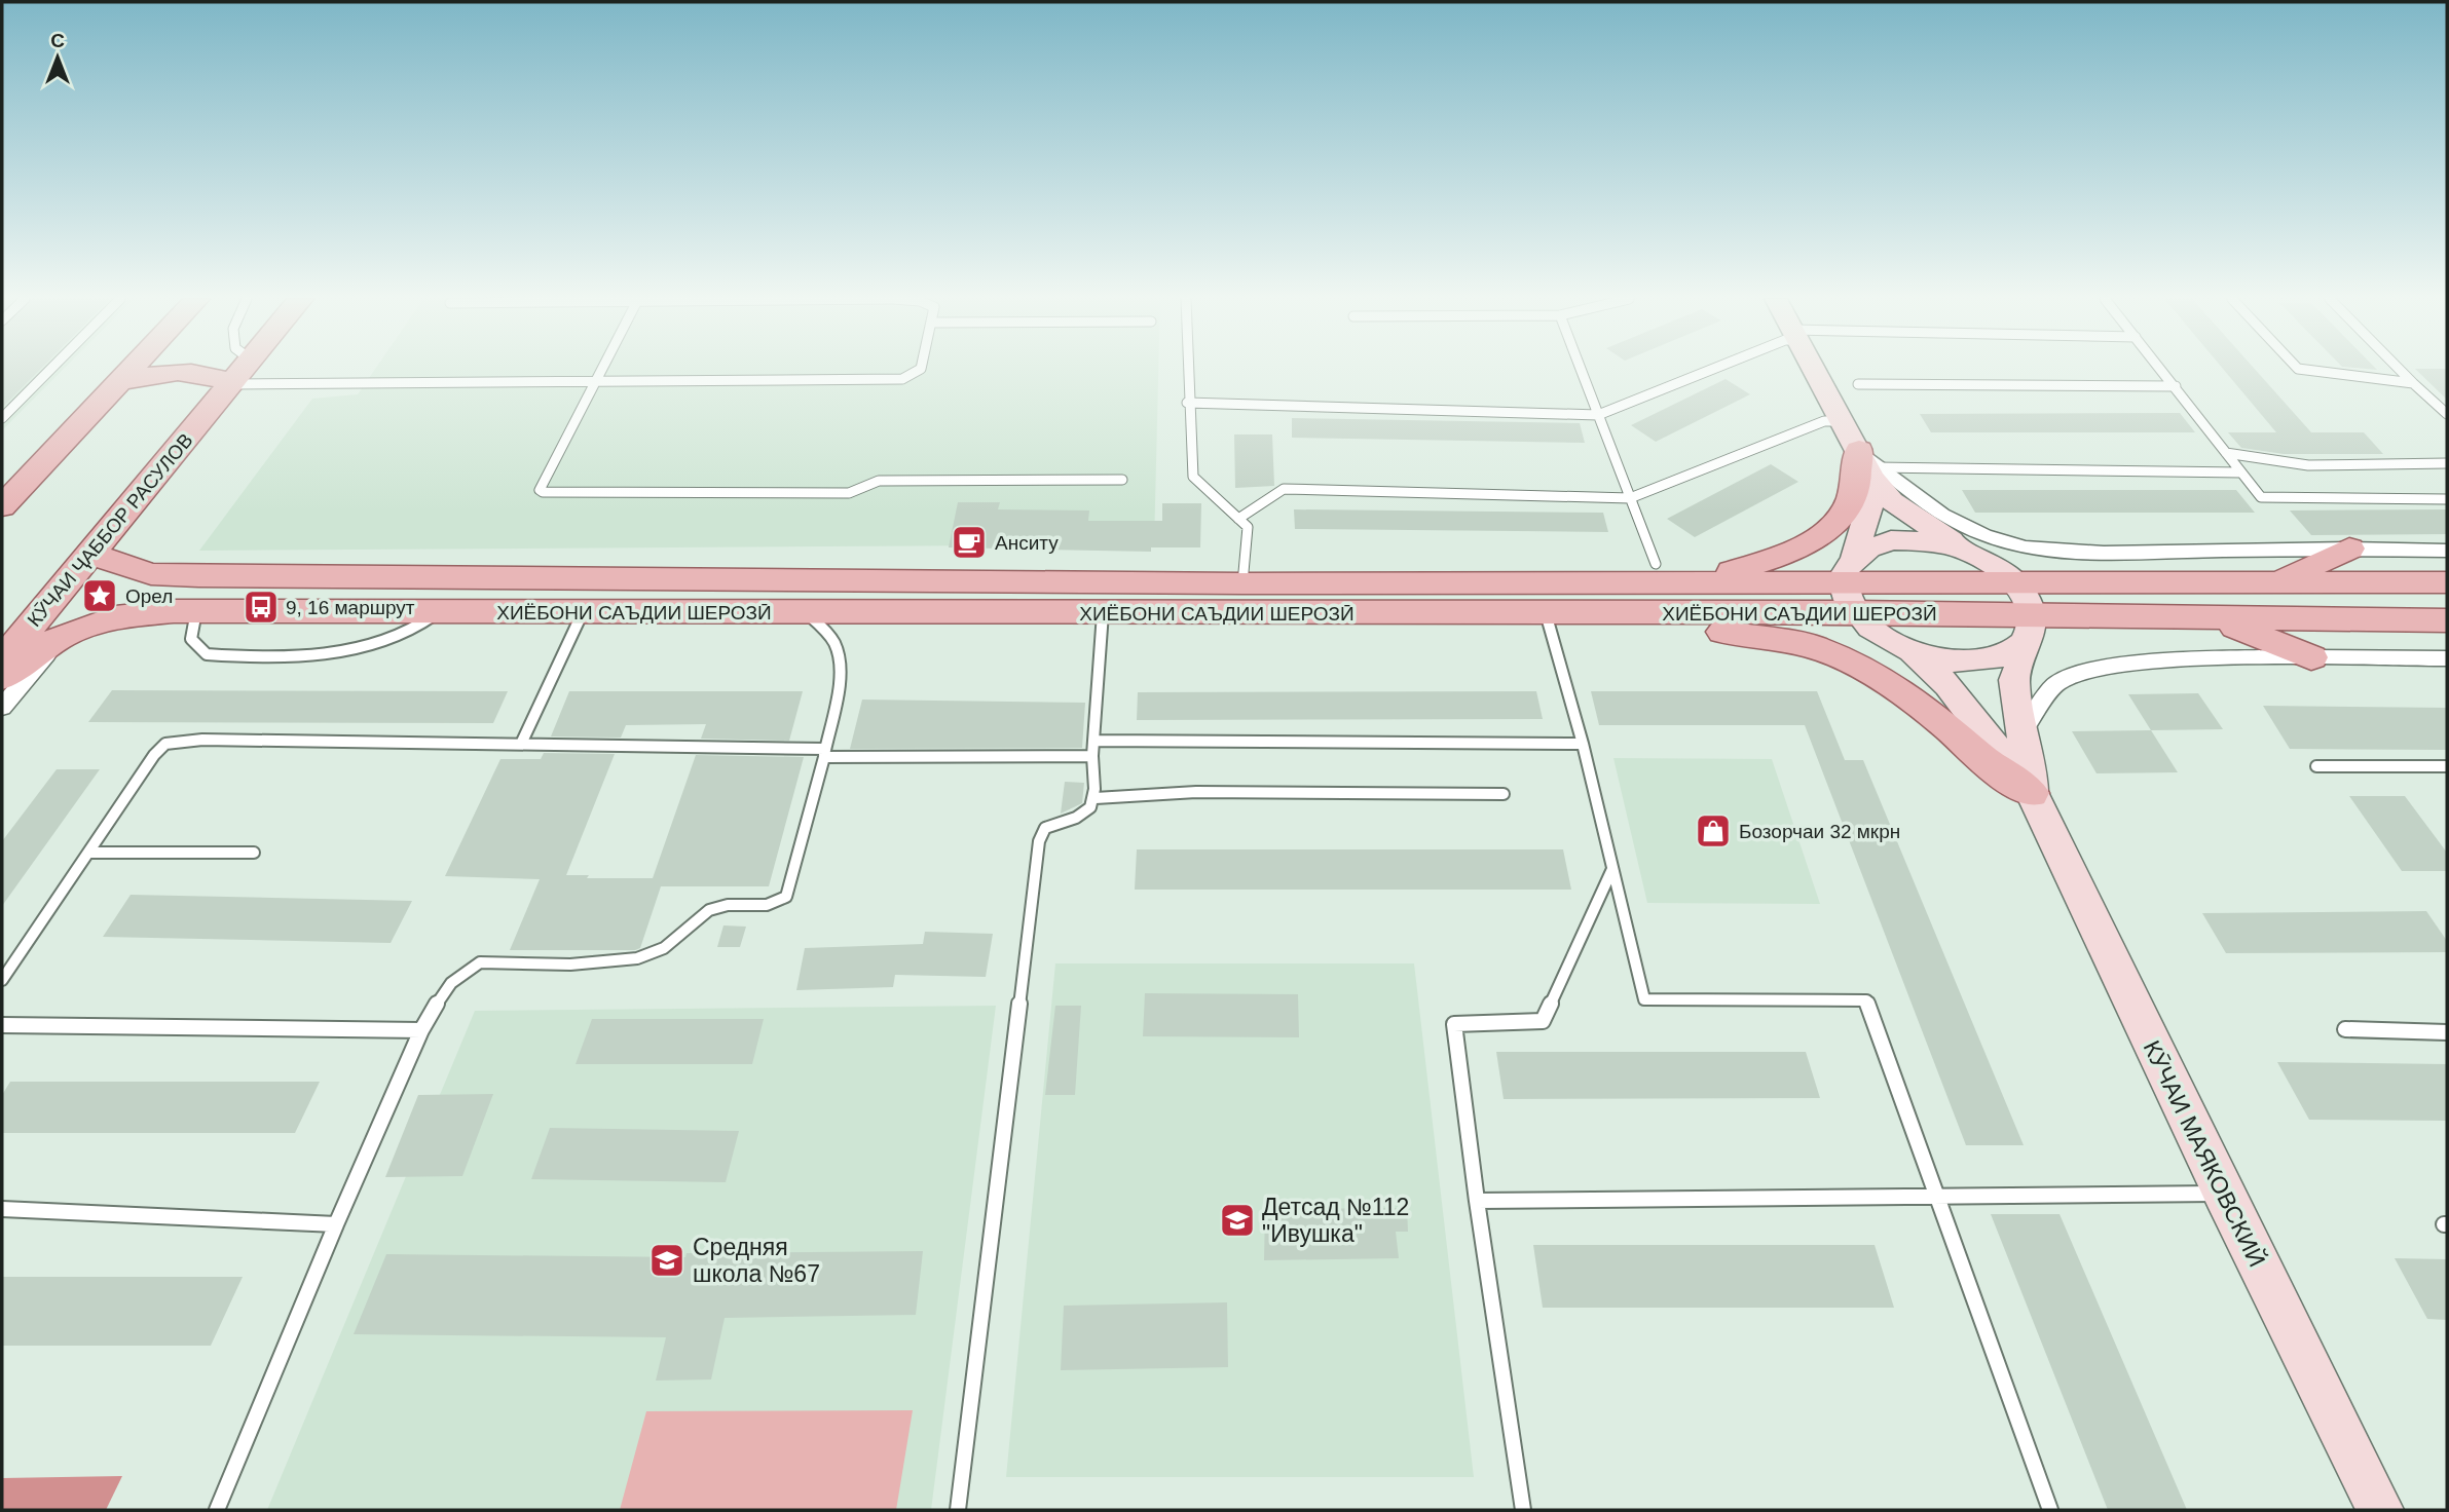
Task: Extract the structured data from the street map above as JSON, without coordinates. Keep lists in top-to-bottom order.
{
  "streets": {
    "main road": ["КӮЧАИ ҶАББОР РАСУЛОВ", "ХИЁБОНИ САЪДИИ ШЕРОЗӢ"],
    "street": ["КӮЧАИ МАЯКОВСКИЙ"]
  },
  "crossings": [
    ["КӮЧАИ ҶАББОР РАСУЛОВ", "ХИЁБОНИ САЪДИИ ШЕРОЗӢ"],
    ["ХИЁБОНИ САЪДИИ ШЕРОЗӢ", "КӮЧАИ МАЯКОВСКИЙ"]
  ],
  "places": {
    "cafe": ["Анситу"],
    "place": ["Орел"],
    "bus stop": ["9, 16 маршрут"],
    "shop": ["Бозорчаи 32 мкрн"],
    "school or university": ["Детсад №112 \"Ивушка\"", "Средняя школа №67"]
  },
  "north": "top"
}
